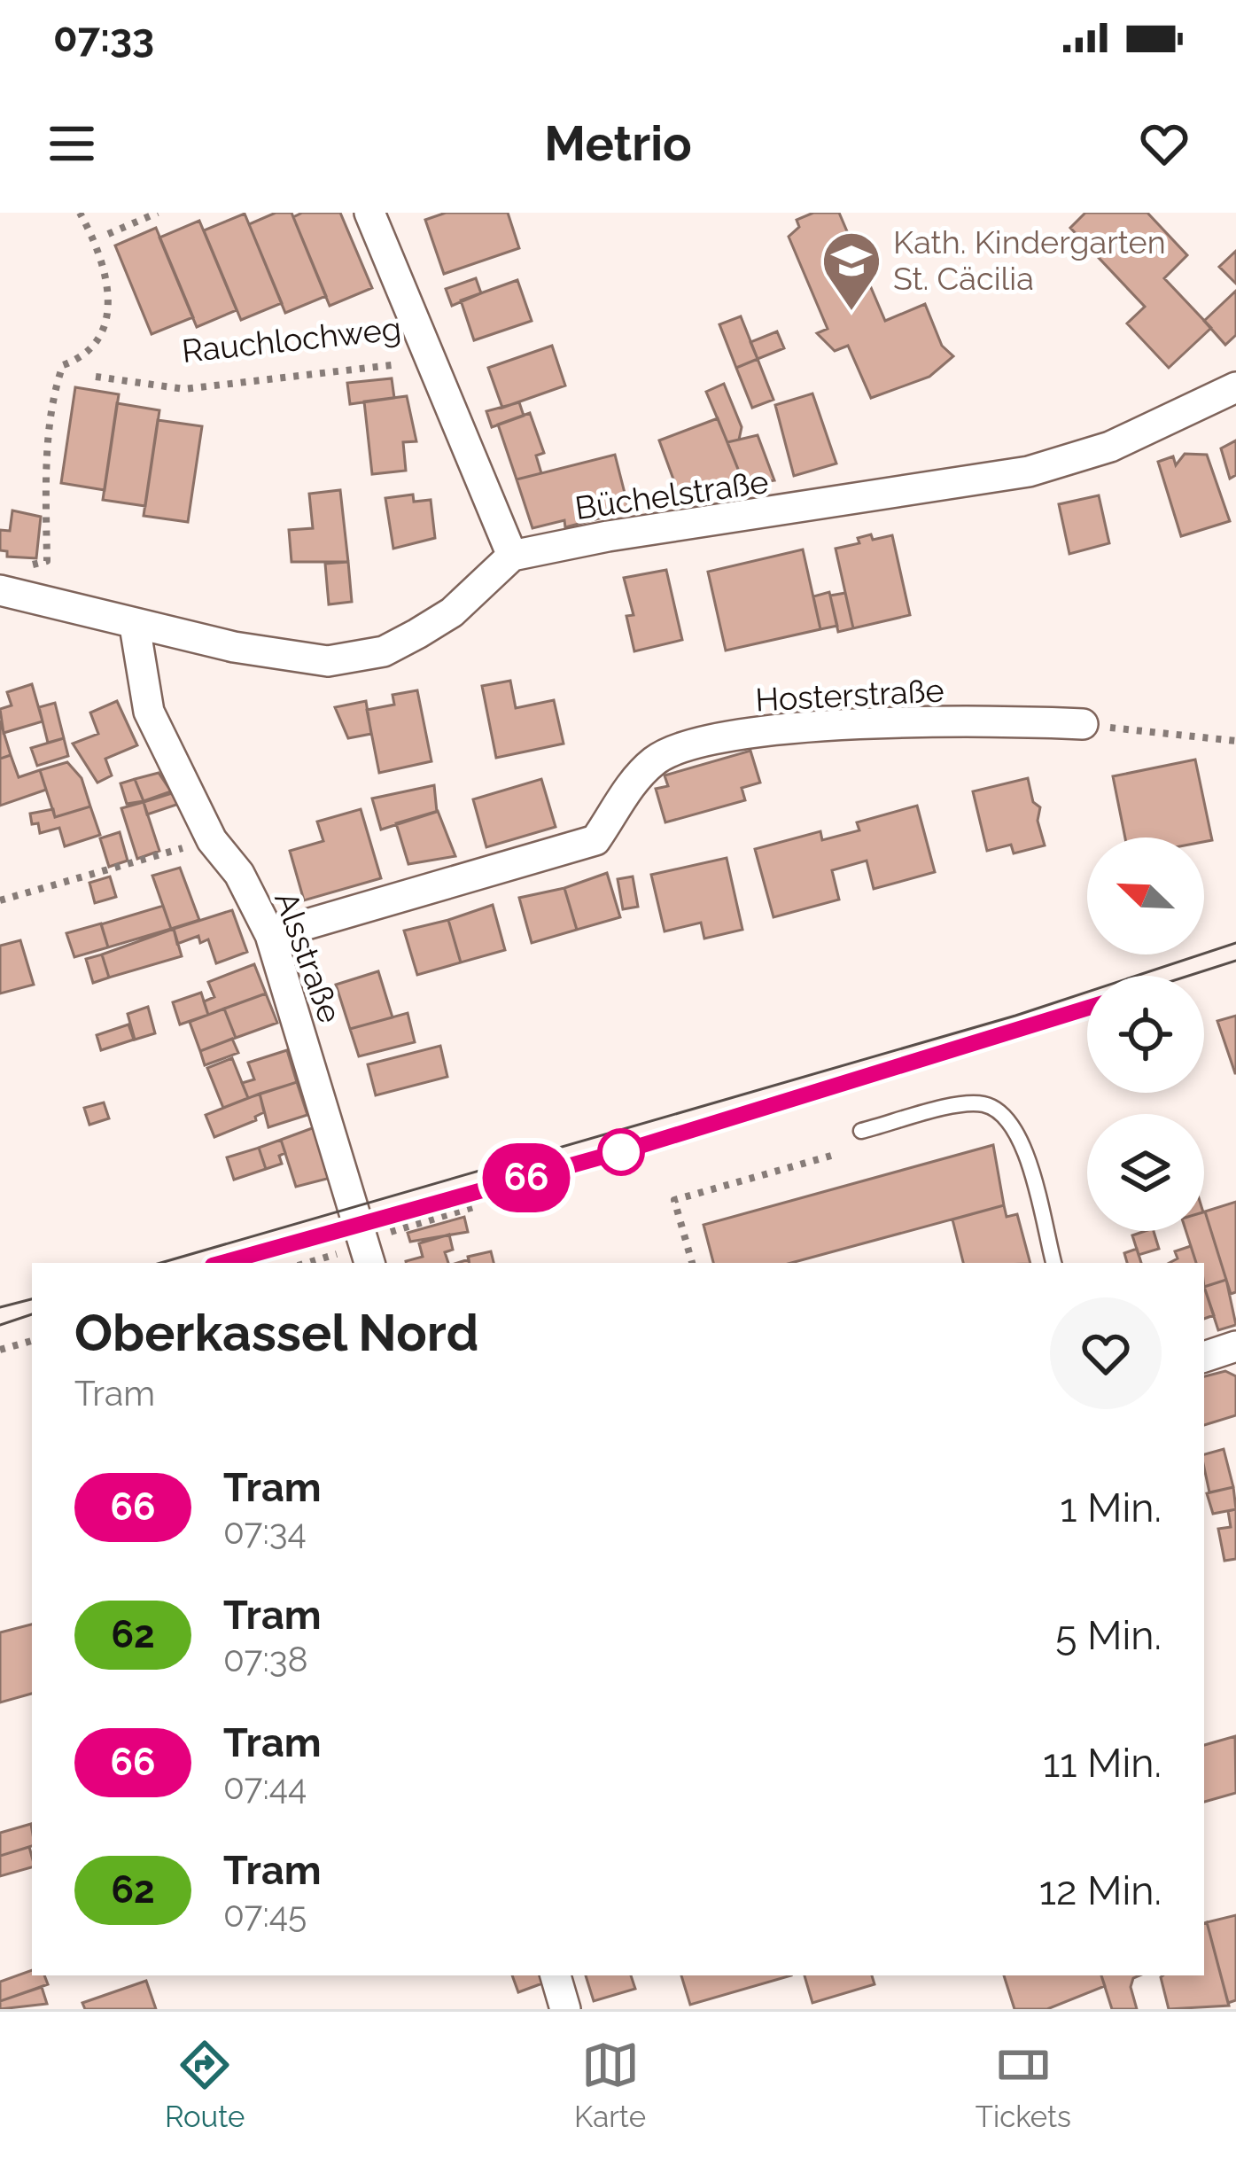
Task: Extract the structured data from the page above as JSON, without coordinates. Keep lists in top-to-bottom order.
{
  "streets": {
    "street": [
      "Rauchlochweg",
      "Büchelstraße",
      "Hosterstraße",
      "Alsstraße"
    ]
  },
  "crossings": [
    ["Rauchlochweg", "Büchelstraße"],
    ["Hosterstraße", "Alsstraße"]
  ],
  "places": {
    "school or university": ["Kath. Kindergarten St. Cäcilia"]
  },
  "lines": ["tram line 66"],
  "north": "top left",
  "page": {
    "status": "07:33",
    "header": "Metrio",
    "on_map": "66",
    "heading": ["Oberkassel Nord", "Tram"],
    "list": [
      {
        "mark": "66",
        "name": "Tram",
        "note": "07:34",
        "value": "1 Min."
      },
      {
        "mark": "62",
        "name": "Tram",
        "note": "07:38",
        "value": "5 Min."
      },
      {
        "mark": "66",
        "name": "Tram",
        "note": "07:44",
        "value": "11 Min."
      },
      {
        "mark": "62",
        "name": "Tram",
        "note": "07:45",
        "value": "12 Min."
      }
    ],
    "tabs": ["Route", "Karte", "Tickets"]
  }
}
